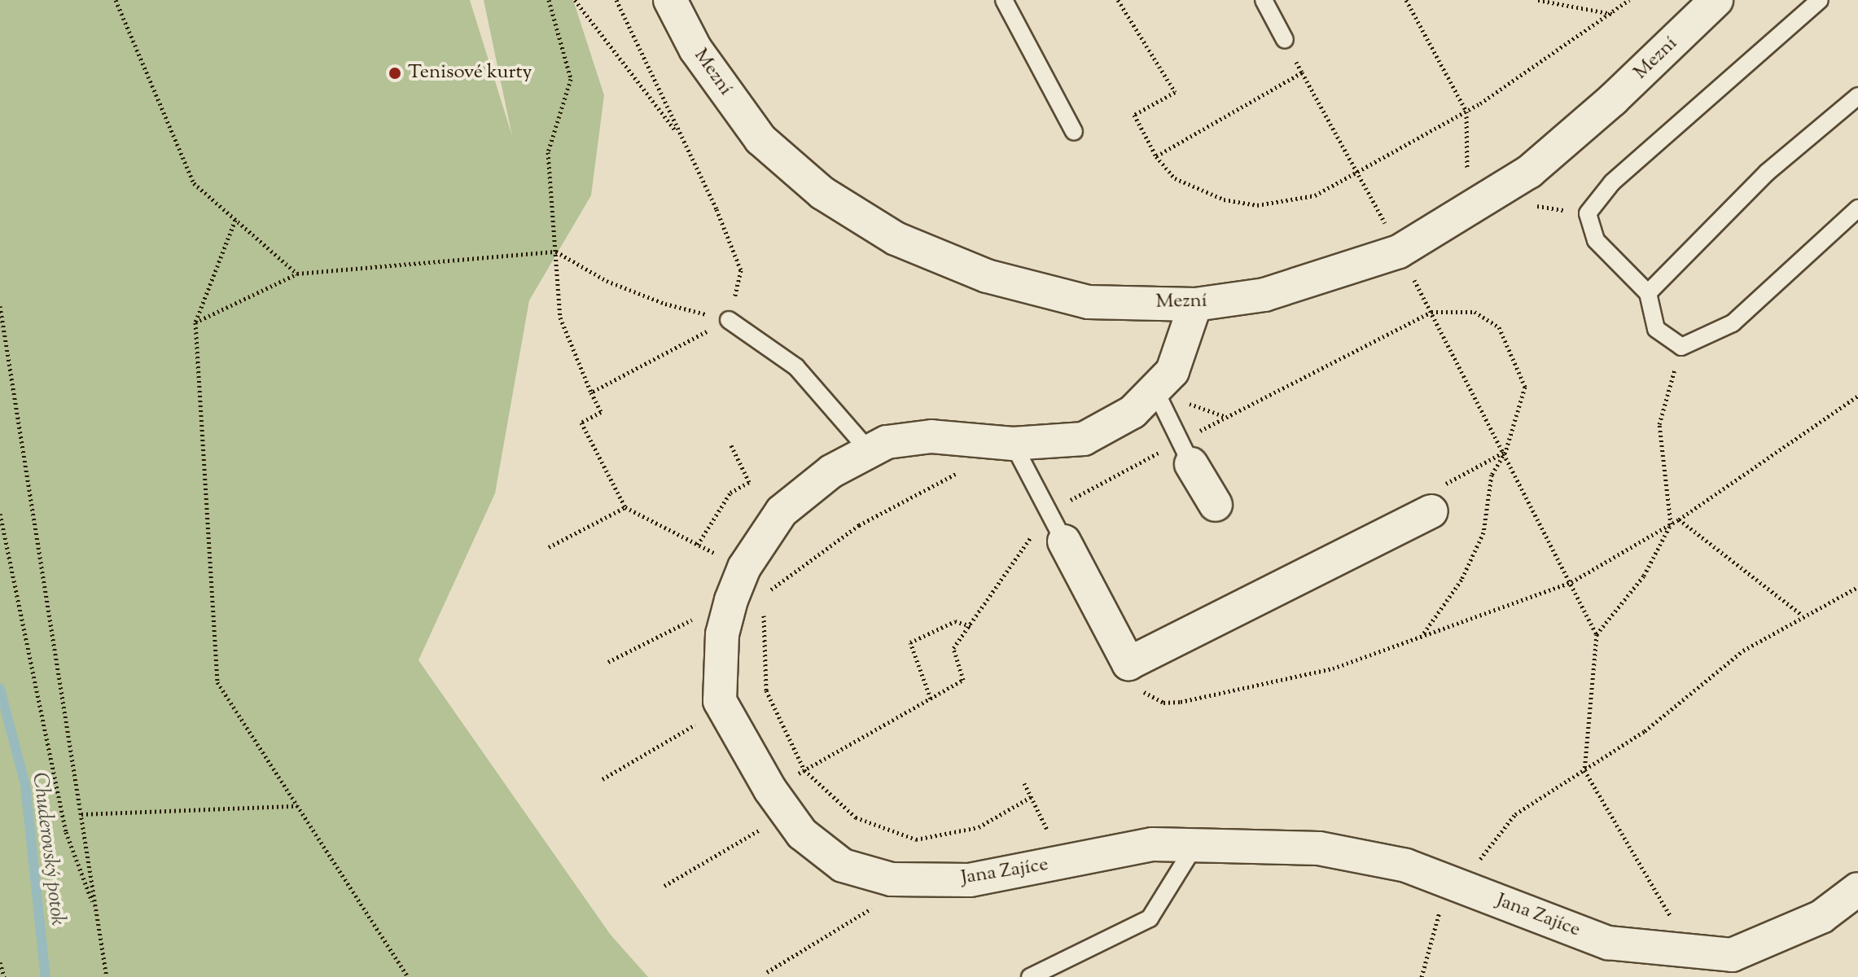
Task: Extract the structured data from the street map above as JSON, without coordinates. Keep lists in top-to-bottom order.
{
  "streets": {
    "street": ["Mezní", "Jana Zajíce"]
  },
  "crossings": [
    ["Mezní", "Jana Zajíce"]
  ],
  "water": ["Chuderovský potok"],
  "places": ["Tenisové kurty"]
}
